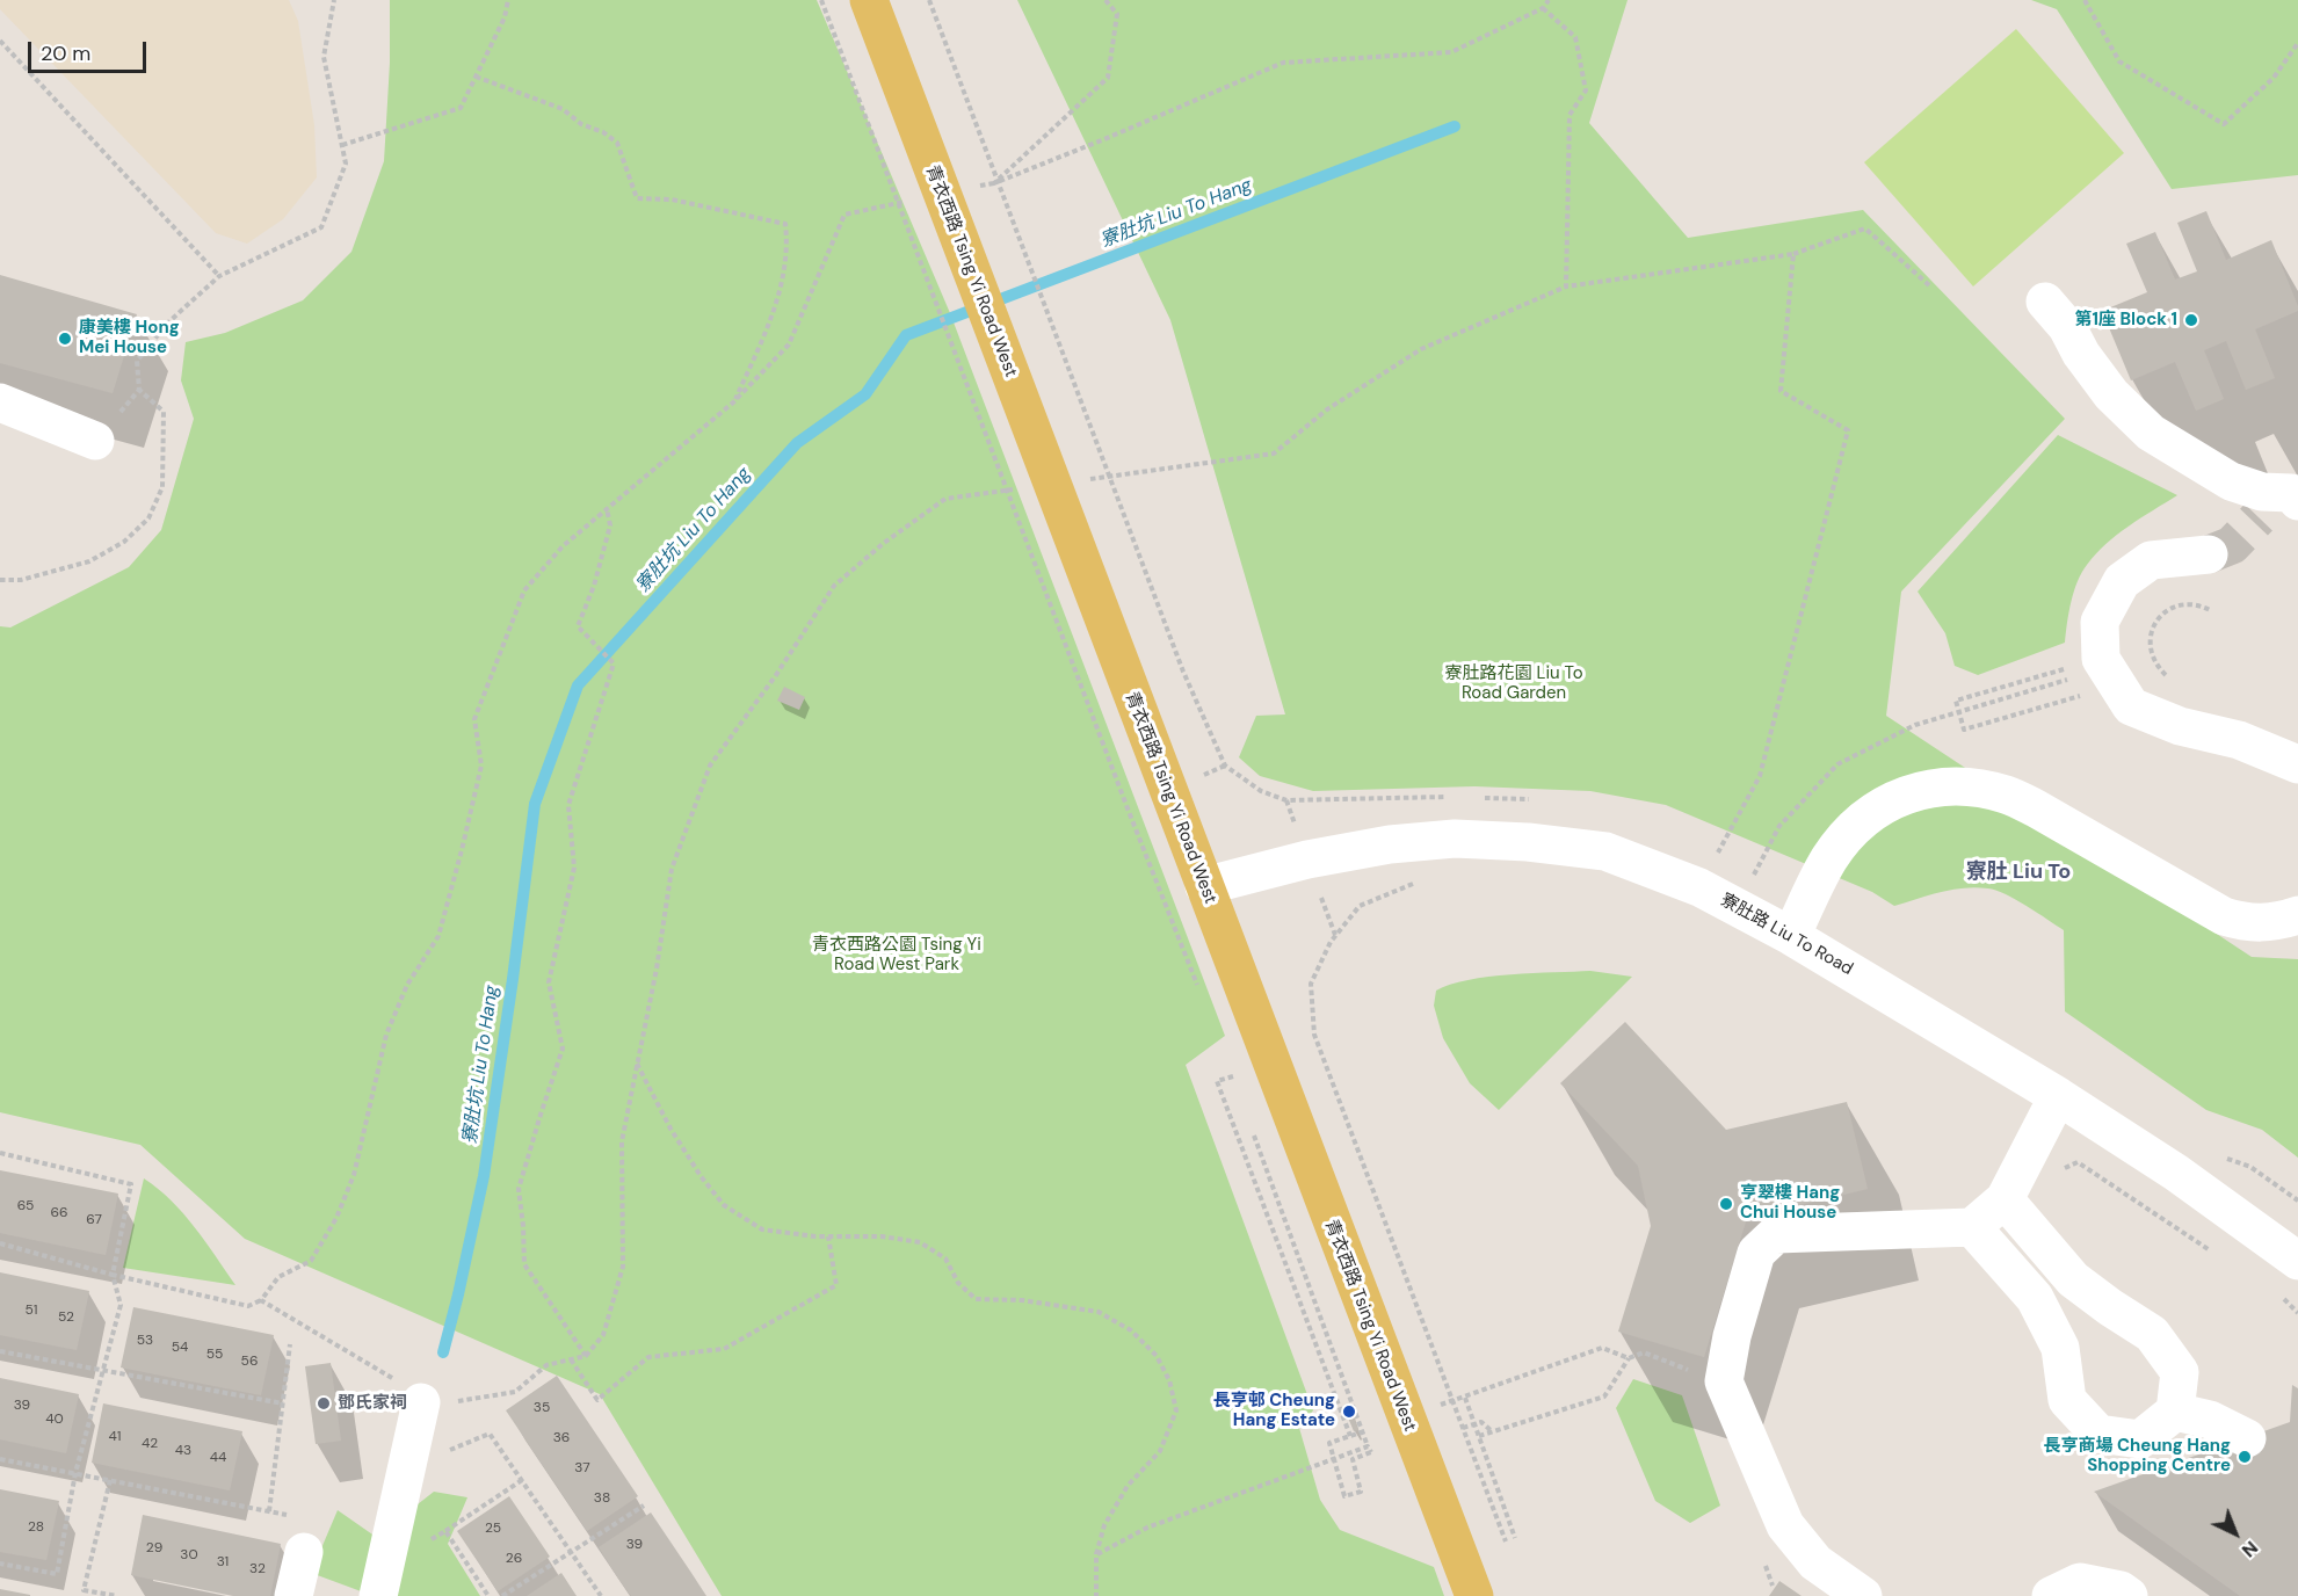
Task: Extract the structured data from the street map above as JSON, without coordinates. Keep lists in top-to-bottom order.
{
  "streets": {
    "main road": ["青衣西路 Tsing Yi Road West"],
    "street": ["寮肚路 Liu To Road"]
  },
  "crossings": [
    ["青衣西路 Tsing Yi Road West", "寮肚路 Liu To Road"]
  ],
  "districts": ["寮肚 Liu To"],
  "water": ["寮肚坑 Liu To Hang"],
  "parks": ["寮肚路花園 Liu To Road Garden", "青衣西路公園 Tsing Yi Road West Park"],
  "places": [
    "第1座 Block 1",
    "康美樓 Hong Mei House",
    "亨翠樓 Hang Chui House",
    "鄧氏家祠",
    "長亨邨 Cheung Hang Estate",
    "長亨商場 Cheung Hang Shopping Centre"
  ],
  "house_numbers": [
    "65",
    "66",
    "67",
    "51",
    "52",
    "53",
    "54",
    "55",
    "56",
    "39",
    "35",
    "40",
    "41",
    "36",
    "42",
    "43",
    "44",
    "37",
    "38",
    "28",
    "25",
    "39",
    "29",
    "30",
    "26",
    "31",
    "32"
  ],
  "scale_bar": "20 m",
  "north": "bottom right"
}
